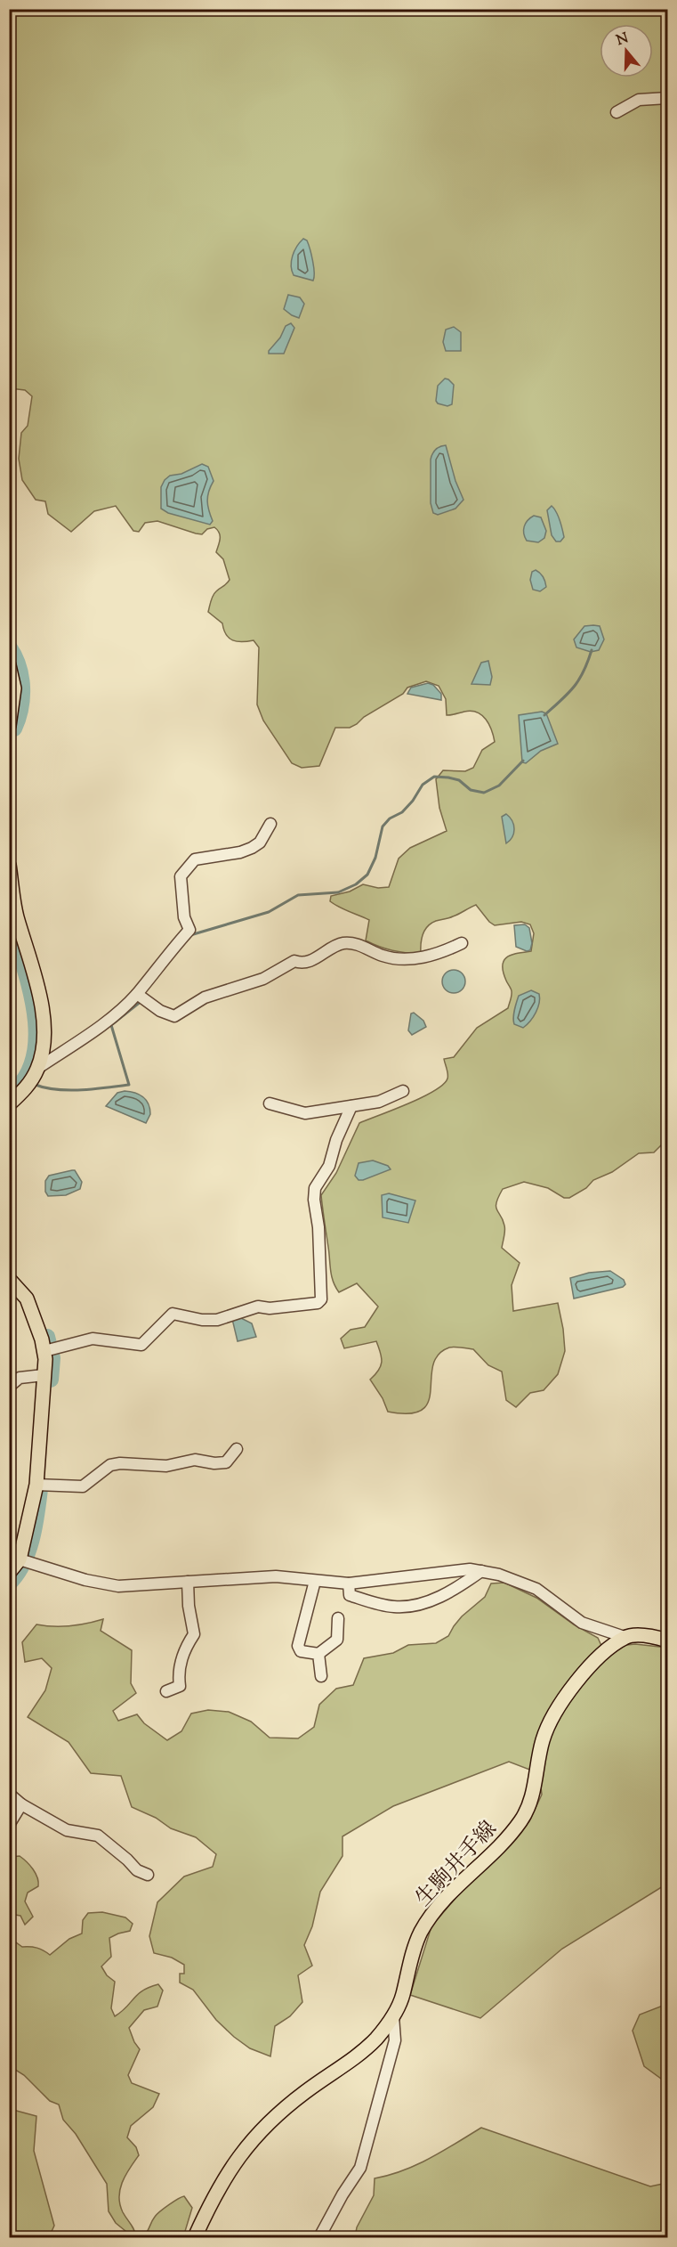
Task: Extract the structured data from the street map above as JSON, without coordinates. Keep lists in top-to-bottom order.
{
  "streets": {
    "main road": ["生駒井手線"]
  },
  "north": "top"
}
